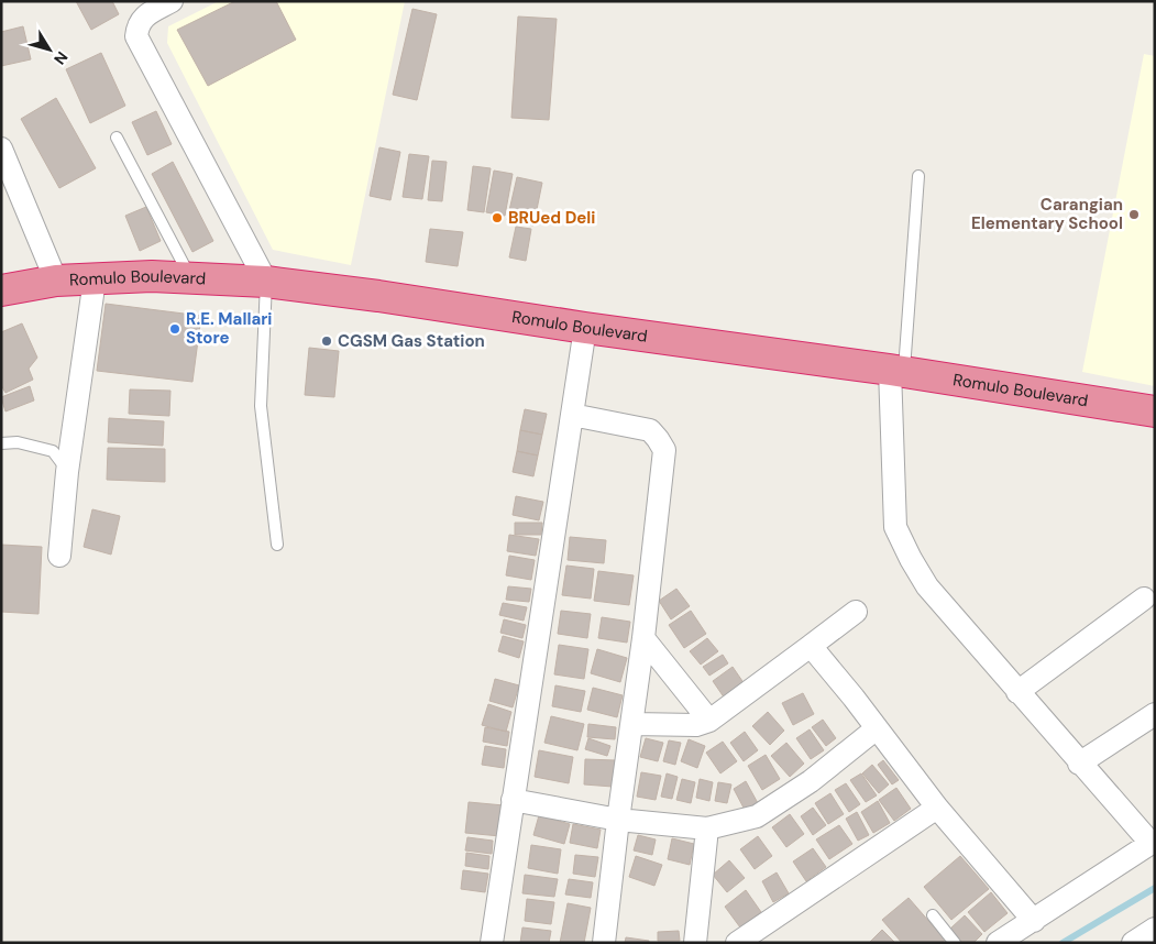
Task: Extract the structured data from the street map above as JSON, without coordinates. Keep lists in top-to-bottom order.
{
  "streets": {
    "highway": ["Romulo Boulevard"]
  },
  "places": [
    "Carangian Elementary School",
    "BRUed Deli",
    "R.E. Mallari Store",
    "CGSM Gas Station"
  ],
  "north": "bottom right"
}
